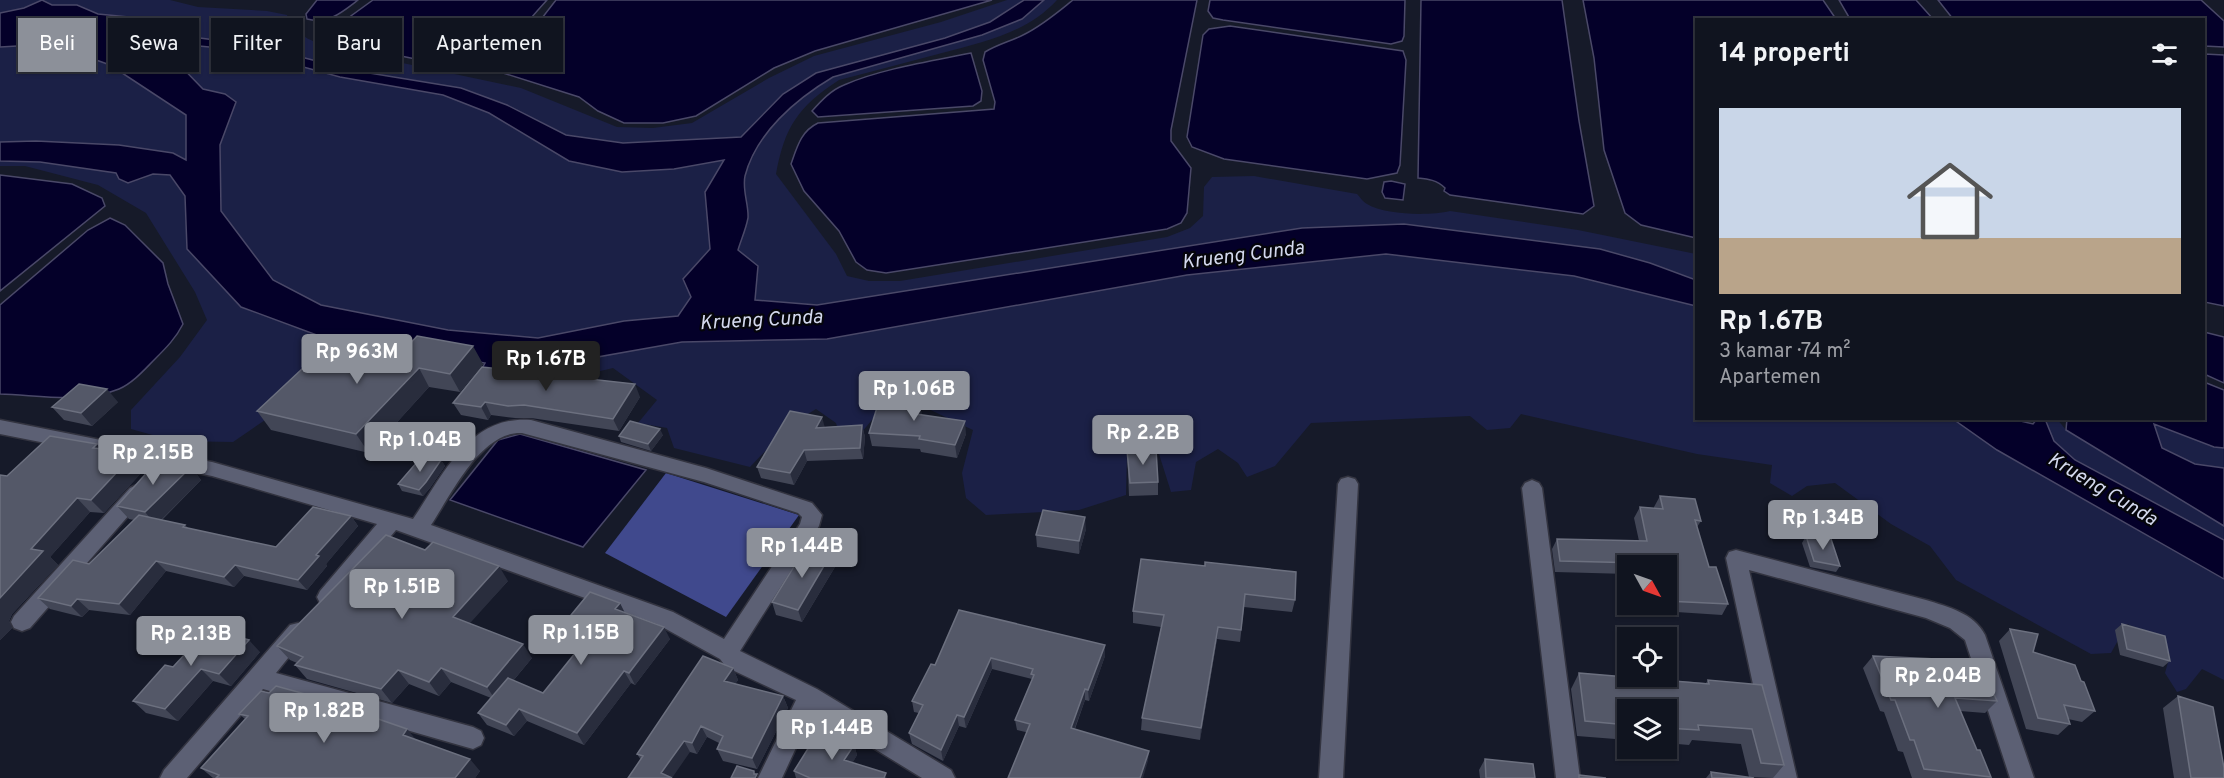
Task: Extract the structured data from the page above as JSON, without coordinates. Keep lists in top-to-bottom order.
{
  "water": ["Krueng Cunda"],
  "north": "bottom right",
  "page": {
    "chip": [
      "Beli",
      "Sewa",
      "Filter",
      "Baru",
      "Apartemen"
    ],
    "heading": "14 properti",
    "list": [
      {
        "name": "Rp 1.67B",
        "note": "3 kamar · 74 m² · Apartemen"
      }
    ],
    "price": [
      "Rp 963M",
      "Rp 1.67B",
      "Rp 1.06B",
      "Rp 2.2B",
      "Rp 1.04B",
      "Rp 2.15B",
      "Rp 1.34B",
      "Rp 1.44B",
      "Rp 1.51B",
      "Rp 1.15B",
      "Rp 2.13B",
      "Rp 2.04B",
      "Rp 1.82B",
      "Rp 1.44B"
    ]
  }
}
